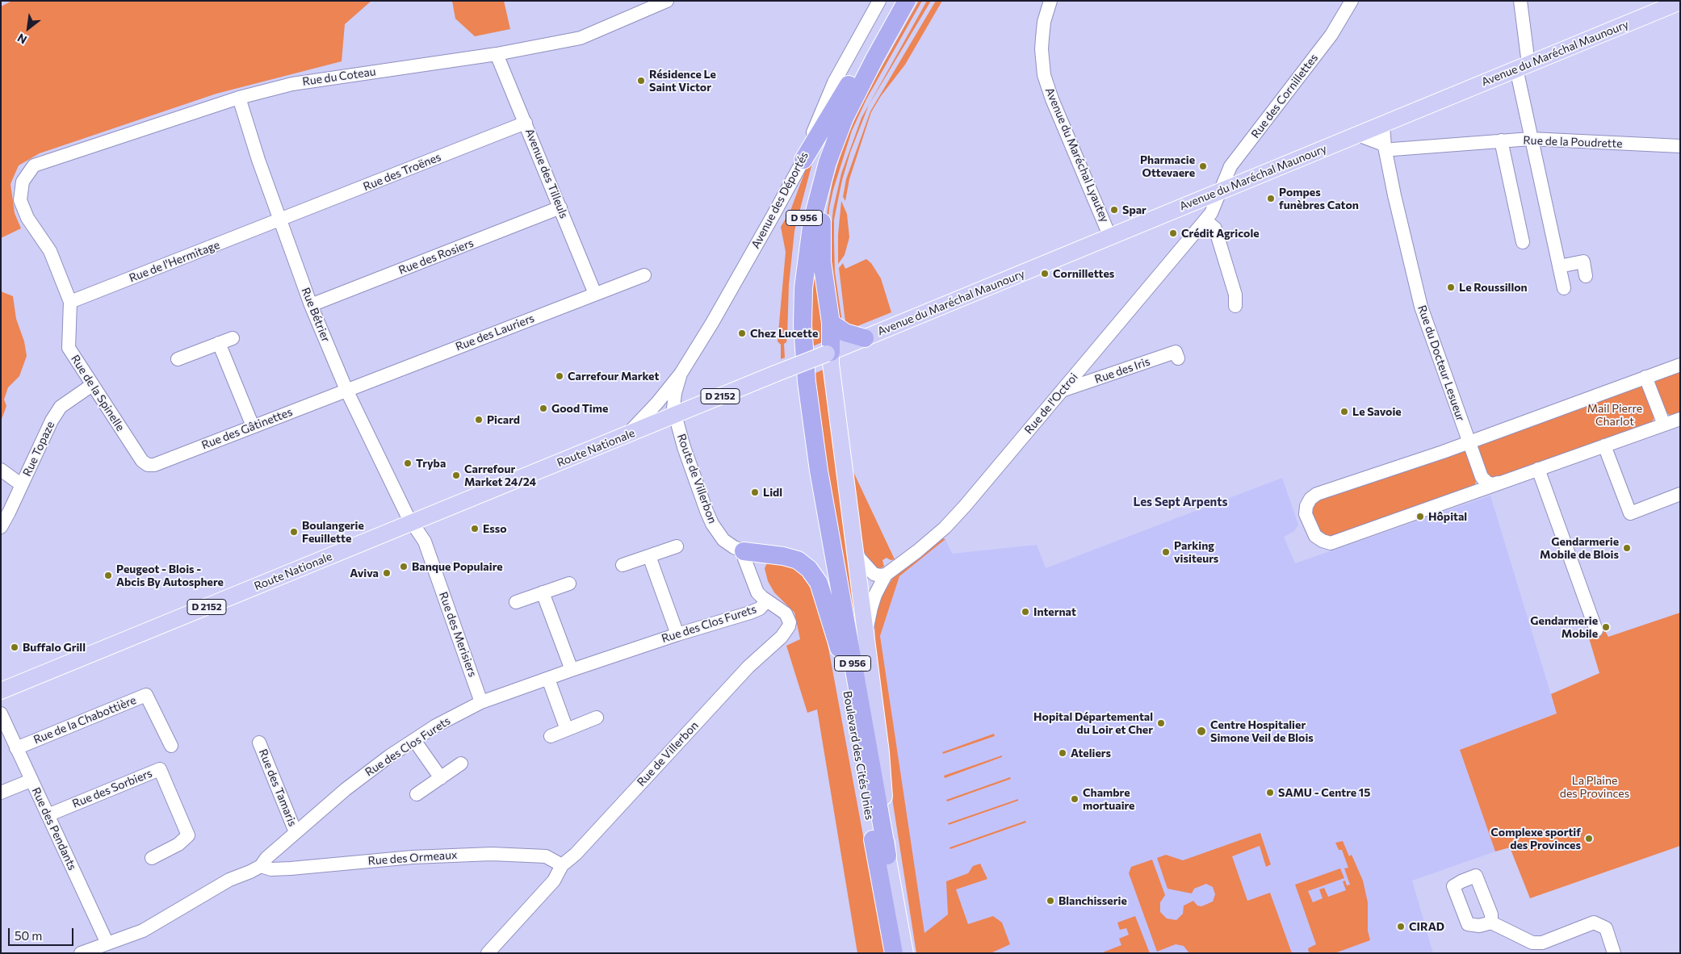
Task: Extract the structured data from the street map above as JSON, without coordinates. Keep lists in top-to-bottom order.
{
  "streets": {
    "highway": ["D 956", "Boulevard des Cités Unies"],
    "main road": ["Avenue du Maréchal Maunoury", "D 2152", "Route Nationale"],
    "street": [
      "Rue du Coteau",
      "Rue des Cornillettes",
      "Rue de la Poudrette",
      "Avenue du Maréchal Lyautey",
      "Rue des Troënes",
      "Avenue des Tilleuls",
      "Avenue des Déportés",
      "Rue des Rosiers",
      "Rue de l'Hermitage",
      "Rue Bétrier",
      "Rue des Lauriers",
      "Rue du Docteur Lesueur",
      "Rue des Iris",
      "Rue de la Spinelle",
      "Rue de l'Octroi",
      "Rue des Gâtinettes",
      "Rue Topaze",
      "Route de Villerbon",
      "Rue des Clos Furets",
      "Rue des Merisiers",
      "Rue de la Chabottière",
      "Rue de Villerbon",
      "Rue des Tamaris",
      "Rue des Sorbiers",
      "Rue des Pendants",
      "Rue des Ormeaux"
    ]
  },
  "crossings": [
    ["Avenue du Maréchal Maunoury", "Rue des Cornillettes"],
    ["Avenue du Maréchal Maunoury", "Avenue du Maréchal Lyautey"],
    ["Avenue du Maréchal Maunoury", "D 956"],
    ["Avenue du Maréchal Maunoury", "Rue du Docteur Lesueur"],
    ["Avenue du Maréchal Maunoury", "D 2152"],
    ["Avenue du Maréchal Maunoury", "Rue de l'Octroi"],
    ["Rue du Coteau", "Avenue des Tilleuls"],
    ["Rue du Coteau", "Rue Bétrier"],
    ["Rue du Coteau", "Rue de la Spinelle"],
    ["Rue des Cornillettes", "Rue de l'Octroi"],
    ["Rue de la Poudrette", "Rue du Docteur Lesueur"],
    ["Rue des Troënes", "Avenue des Tilleuls"],
    ["Rue des Troënes", "Rue de l'Hermitage"],
    ["Rue des Troënes", "Rue Bétrier"],
    ["Avenue des Tilleuls", "Rue des Rosiers"],
    ["Avenue des Tilleuls", "Rue des Lauriers"],
    ["Avenue des Déportés", "D 2152"],
    ["Avenue des Déportés", "Route Nationale"],
    ["Avenue des Déportés", "Route de Villerbon"],
    ["D 956", "D 2152"],
    ["D 956", "Rue de l'Octroi"],
    ["D 956", "Boulevard des Cités Unies"],
    ["Rue des Rosiers", "Rue Bétrier"],
    ["Rue de l'Hermitage", "Rue Bétrier"],
    ["Rue de l'Hermitage", "Rue de la Spinelle"],
    ["Rue Bétrier", "Rue des Lauriers"],
    ["Rue Bétrier", "Rue des Gâtinettes"],
    ["Rue Bétrier", "Route Nationale"],
    ["Rue Bétrier", "Rue des Merisiers"],
    ["Rue des Lauriers", "Rue des Gâtinettes"],
    ["Rue des Iris", "Rue de l'Octroi"],
    ["Rue de la Spinelle", "Rue des Gâtinettes"],
    ["Rue de la Spinelle", "Rue Topaze"],
    ["D 2152", "Route Nationale"],
    ["D 2152", "Route de Villerbon"],
    ["Route Nationale", "Route de Villerbon"],
    ["Route Nationale", "Rue des Merisiers"],
    ["Route de Villerbon", "Rue de Villerbon"],
    ["Rue des Clos Furets", "Rue des Merisiers"],
    ["Rue des Clos Furets", "Rue de Villerbon"],
    ["Rue des Clos Furets", "Rue des Tamaris"],
    ["Rue des Clos Furets", "Rue des Pendants"],
    ["Rue des Clos Furets", "Rue des Ormeaux"],
    ["Rue de la Chabottière", "Rue des Pendants"],
    ["Rue de Villerbon", "Rue des Ormeaux"],
    ["Rue des Sorbiers", "Rue des Pendants"]
  ],
  "districts": ["Les Sept Arpents"],
  "parks": ["Mail Pierre Charlot", "La Plaine des Provinces"],
  "places": [
    "Résidence Le Saint Victor",
    "Pharmacie Ottevaere",
    "Pompes funèbres Caton",
    "Spar",
    "Crédit Agricole",
    "Cornillettes",
    "Le Roussillon",
    "Chez Lucette",
    "Carrefour Market",
    "Good Time",
    "Le Savoie",
    "Picard",
    "Tryba",
    "Carrefour Market 24/24",
    "Lidl",
    "Hôpital",
    "Esso",
    "Boulangerie Feuillette",
    "Gendarmerie Mobile de Blois",
    "Parking visiteurs",
    "Banque Populaire",
    "Aviva",
    "Peugeot - Blois - Abcis By Autosphere",
    "Internat",
    "Gendarmerie Mobile",
    "Buffalo Grill",
    "Hopital Départemental du Loir et Cher",
    "Centre Hospitalier Simone Veil de Blois",
    "Ateliers",
    "SAMU - Centre 15",
    "Chambre mortuaire",
    "Complexe sportif des Provinces",
    "Blanchisserie",
    "CIRAD"
  ],
  "scale_bar": "50 m",
  "north": "bottom left"
}
